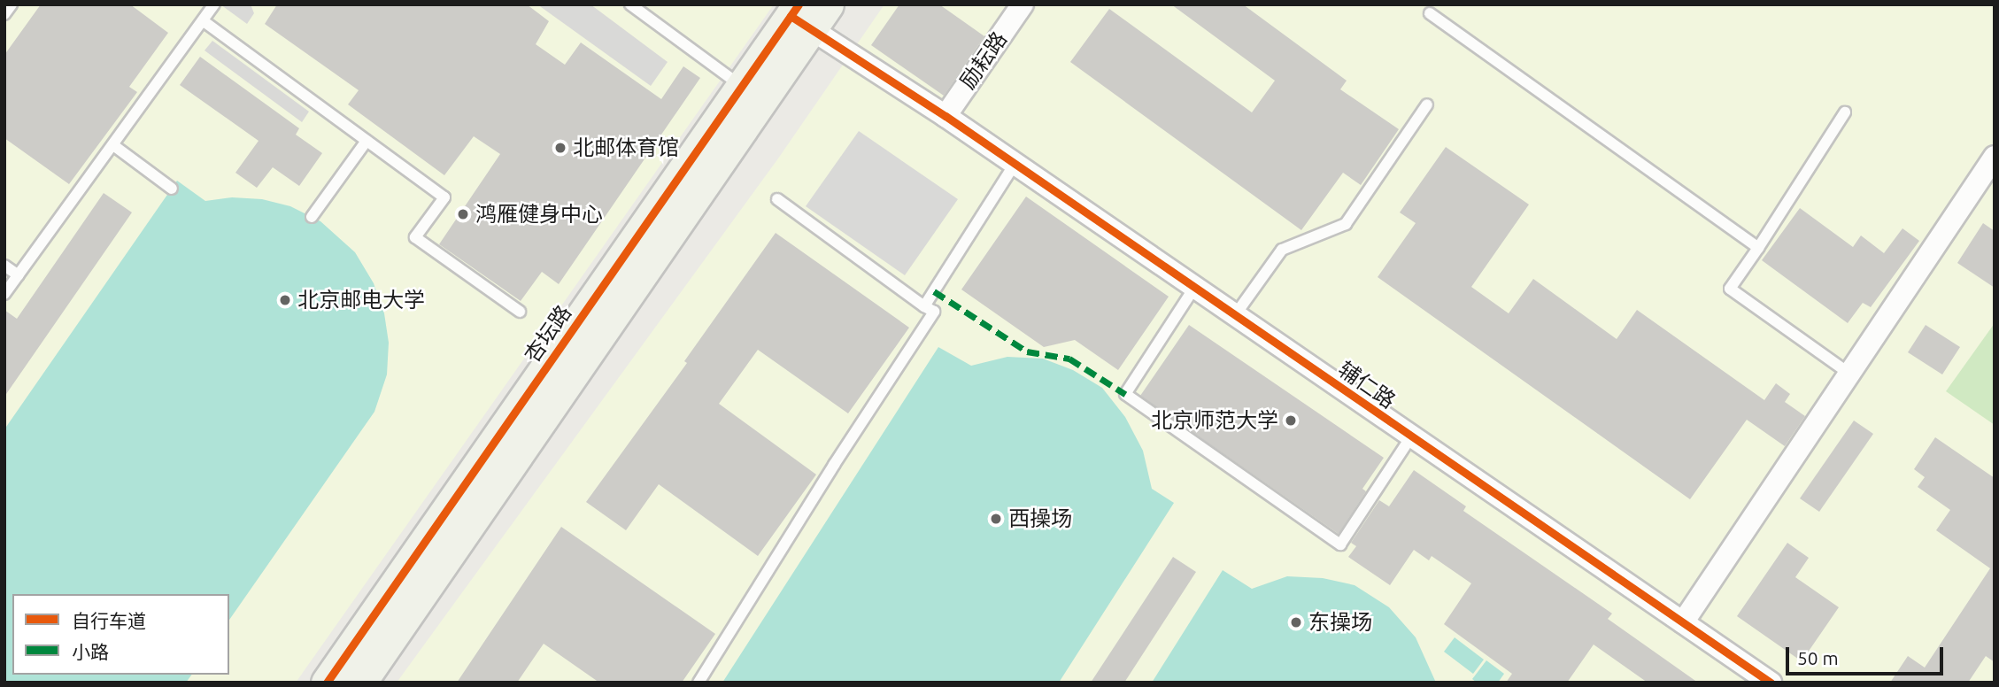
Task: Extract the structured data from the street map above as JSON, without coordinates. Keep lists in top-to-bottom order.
{
  "streets": {
    "street": ["励耘路", "杏坛路", "辅仁路"]
  },
  "crossings": [
    ["励耘路", "辅仁路"],
    ["杏坛路", "辅仁路"]
  ],
  "places": [
    "北邮体育馆",
    "鸿雁健身中心",
    "北京邮电大学",
    "北京师范大学",
    "西操场",
    "东操场"
  ],
  "legend": ["自行车道", "小路"],
  "scale_bar": "50 m"
}
